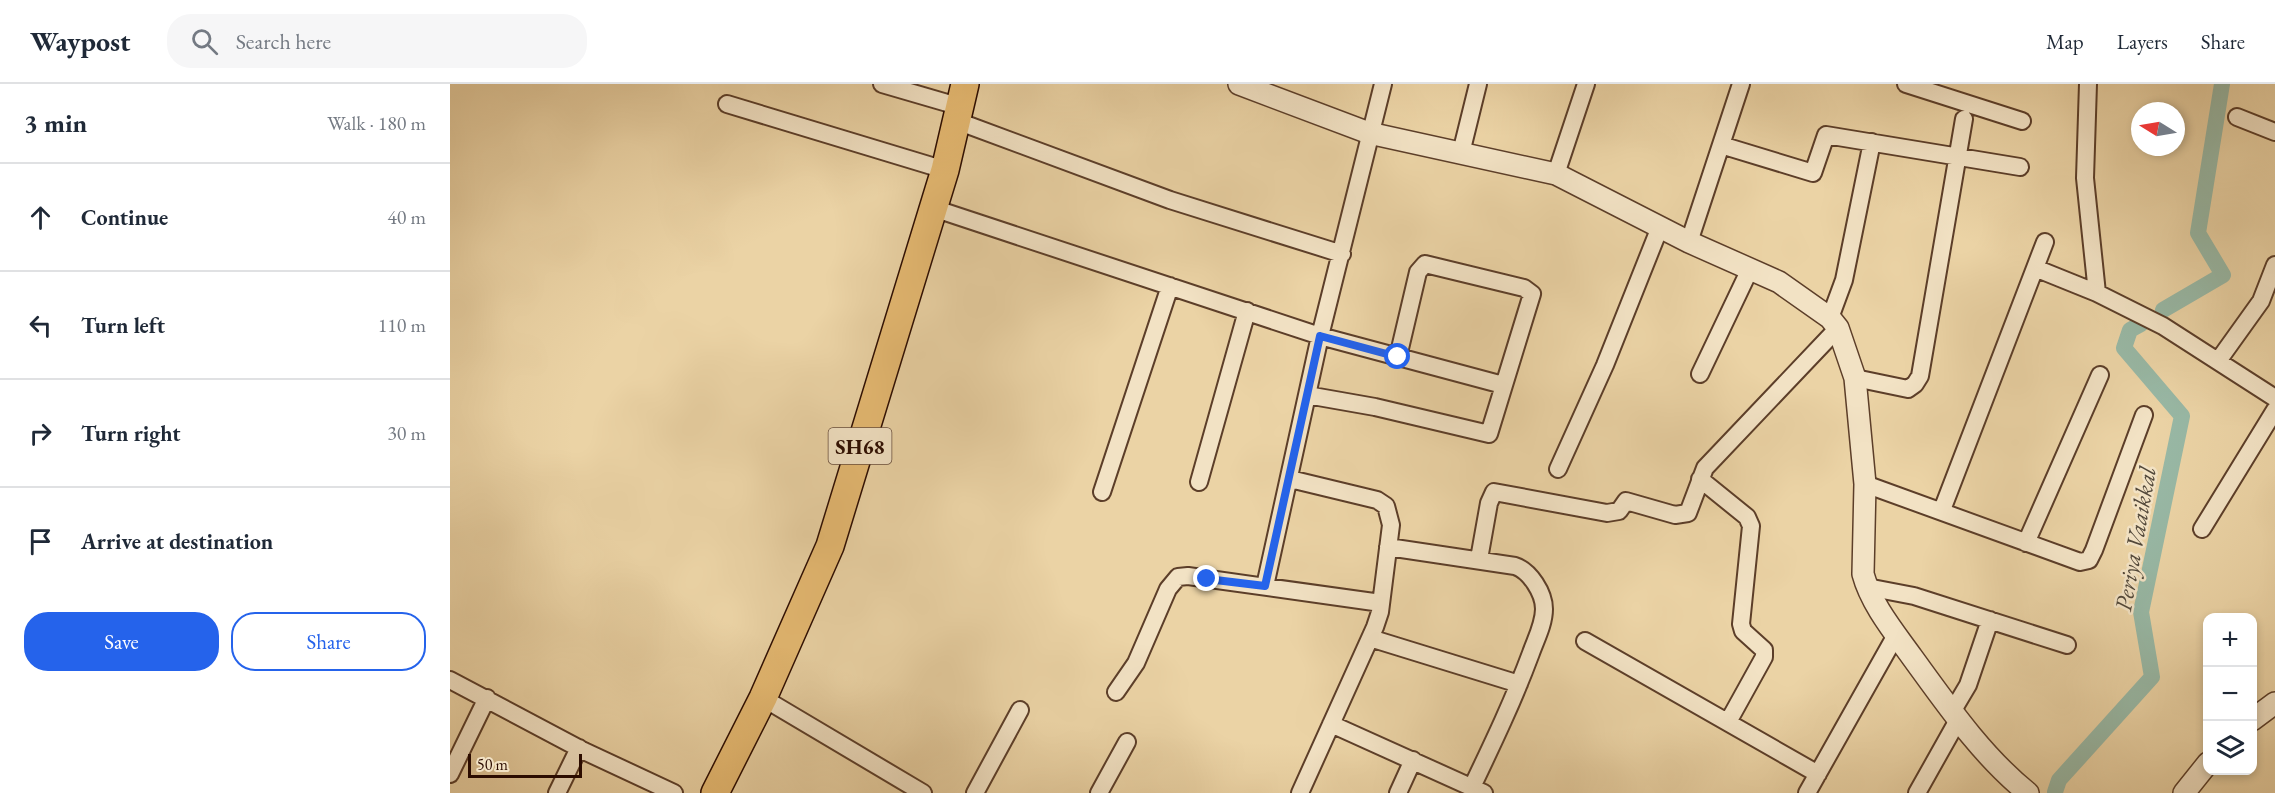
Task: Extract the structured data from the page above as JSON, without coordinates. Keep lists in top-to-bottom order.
{
  "streets": {
    "main road": ["SH68"]
  },
  "water": ["Periya Vaaikkal"],
  "scale_bar": "50 m",
  "north": "left",
  "page": {
    "header": "Waypost",
    "search": "Search here",
    "nav": ["Map", "Layers", "Share"],
    "heading": ["3 min", "Walk · 180 m"],
    "list": [
      ["Continue", "40 m"],
      ["Turn left", "110 m"],
      ["Turn right", "30 m"],
      "Arrive at destination"
    ],
    "buttons": ["Save", "Share"],
    "map_buttons": ["+", "−"],
    "scale": "50 m"
  }
}
